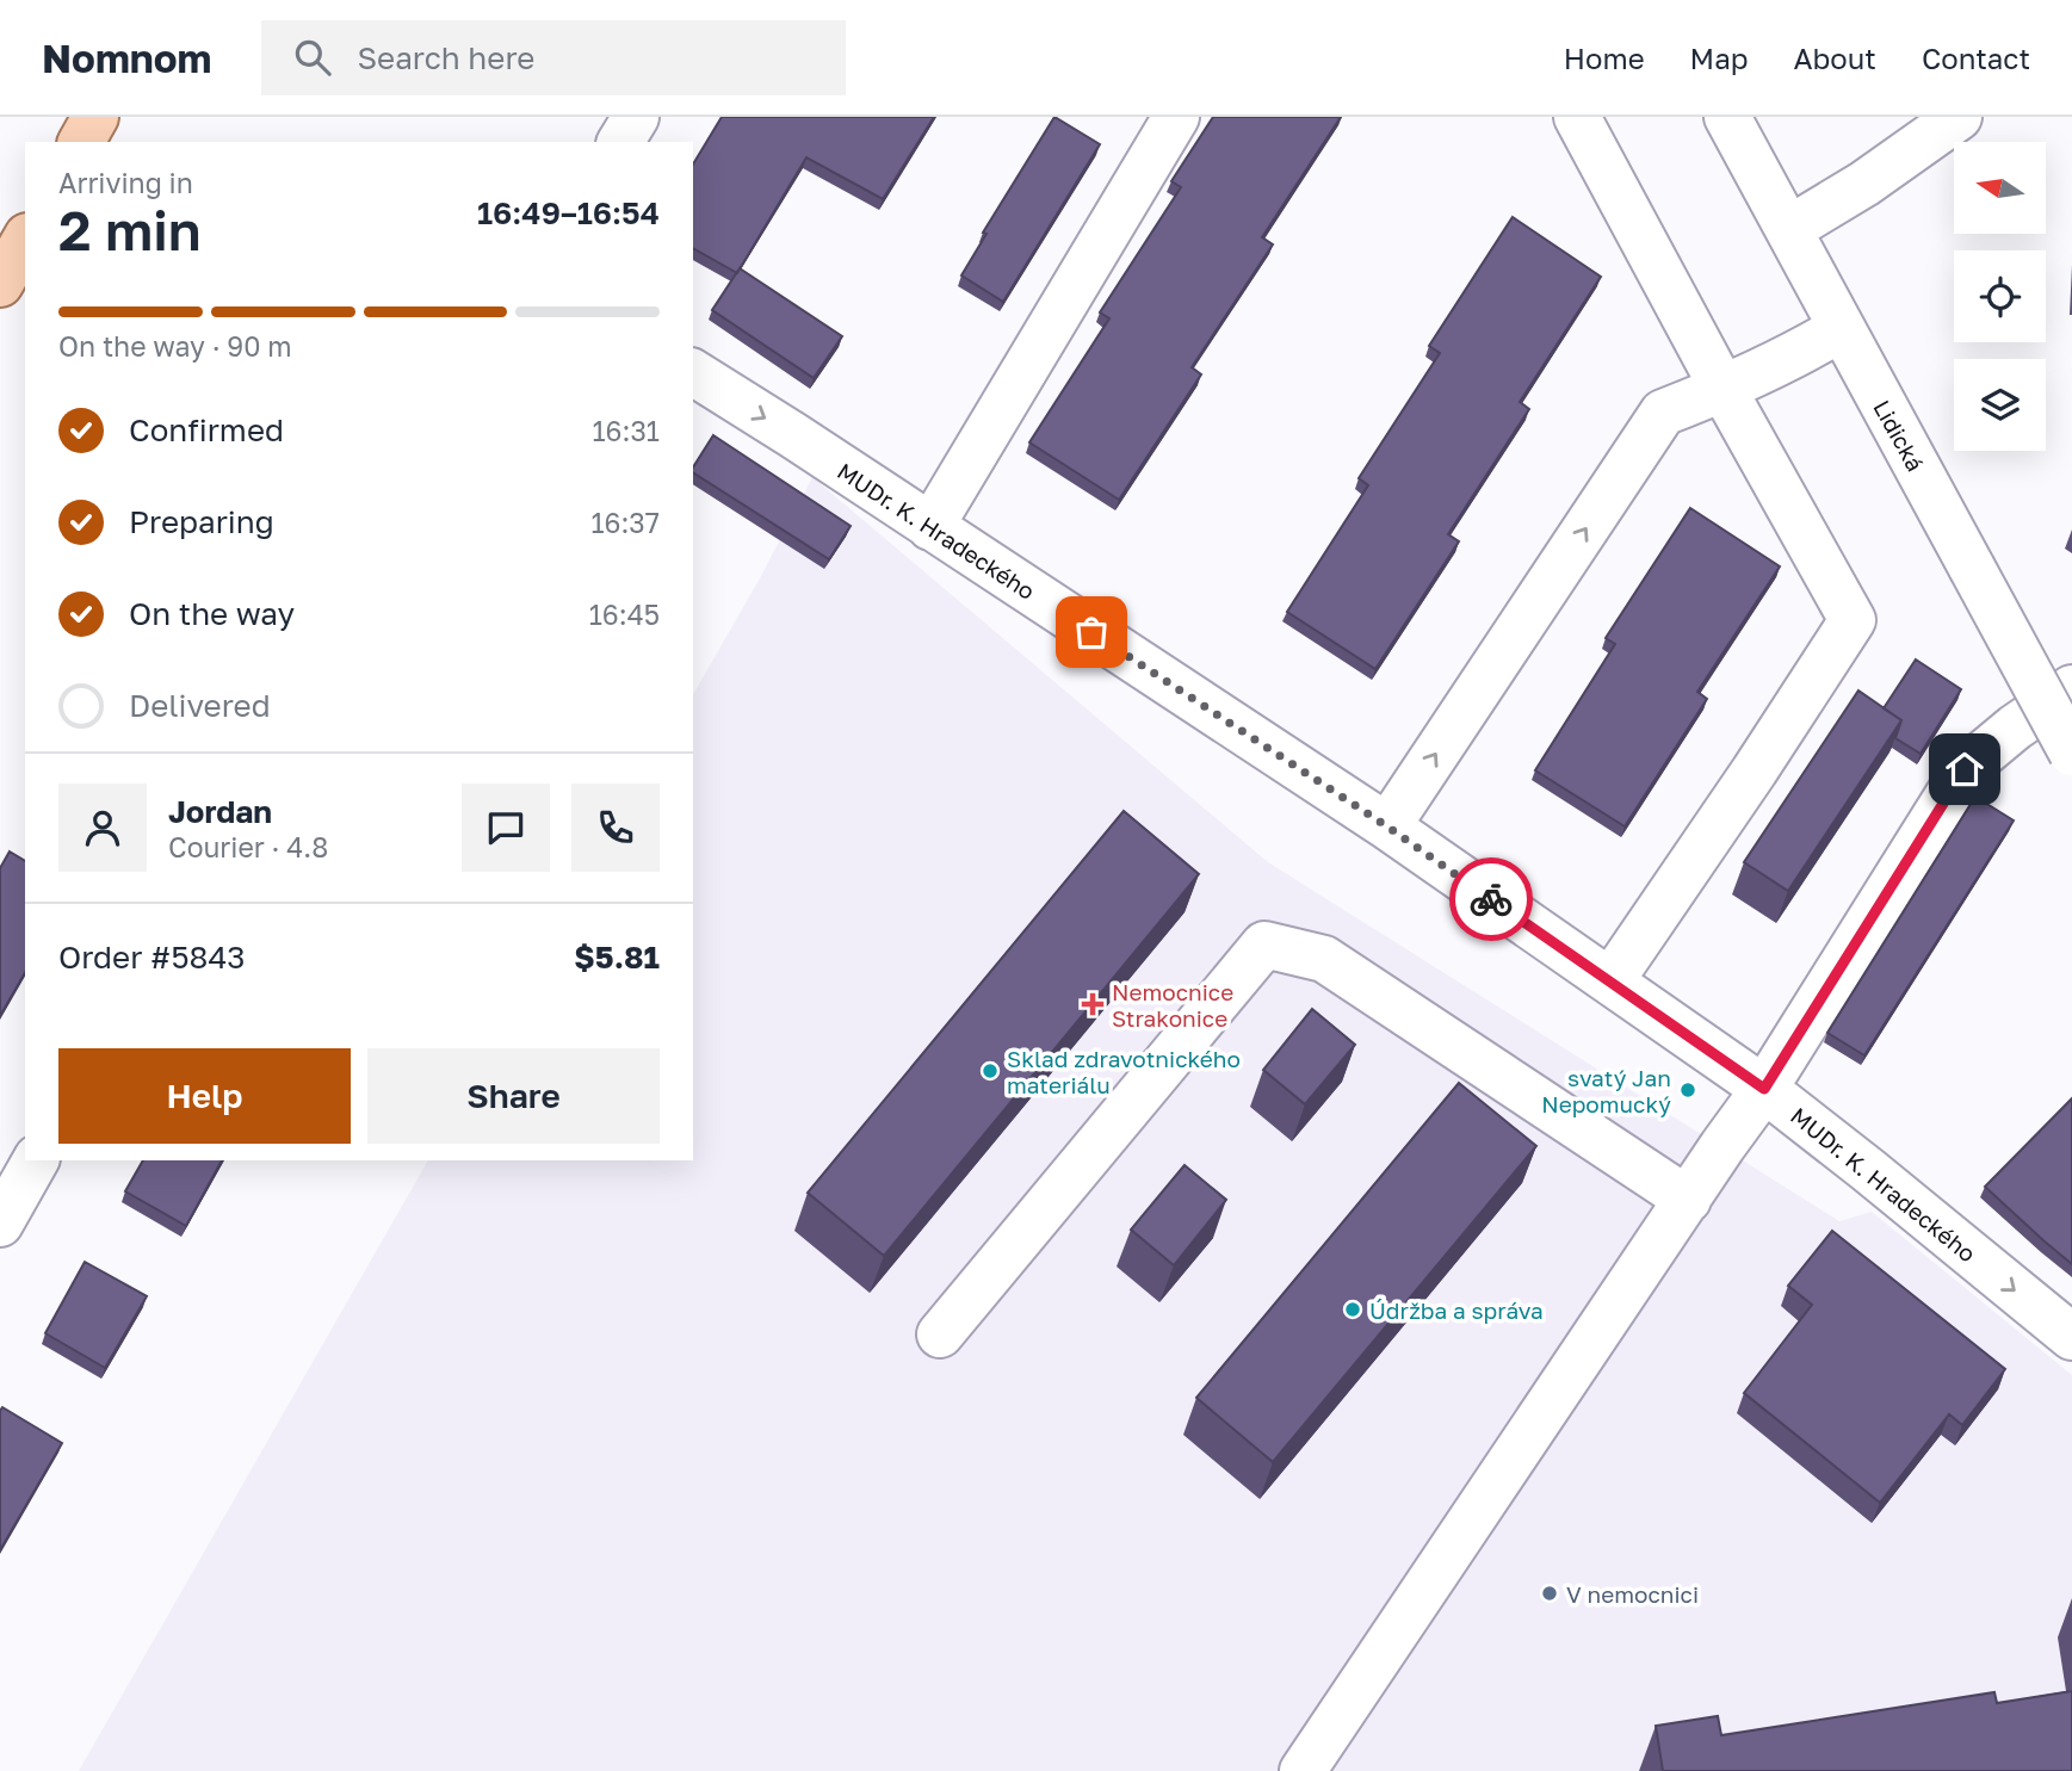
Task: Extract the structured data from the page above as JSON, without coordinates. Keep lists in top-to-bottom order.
{
  "streets": {
    "street": ["Lidická", "MUDr. K. Hradeckého"]
  },
  "one_way": ["MUDr. K. Hradeckého"],
  "places": {
    "health": ["Nemocnice Strakonice"],
    "other": [
      "Sklad zdravotnického materiálu",
      "svatý Jan Nepomucký",
      "Údržba a správa",
      "V nemocnici"
    ]
  },
  "north": "left",
  "page": {
    "header": "Nomnom",
    "search": "Search here",
    "nav": [
      "Home",
      "Map",
      "About",
      "Contact"
    ],
    "heading": ["2 min", "Arriving in", "16:49–16:54"],
    "panel": [
      "Jordan",
      "Courier · 4.8",
      "Order #5843",
      "$5.81"
    ],
    "bar": "On the way · 90 m",
    "list": [
      ["Confirmed", "16:31"],
      ["Preparing", "16:37"],
      ["On the way", "16:45"],
      "Delivered"
    ],
    "buttons": ["Help", "Share"]
  }
}
